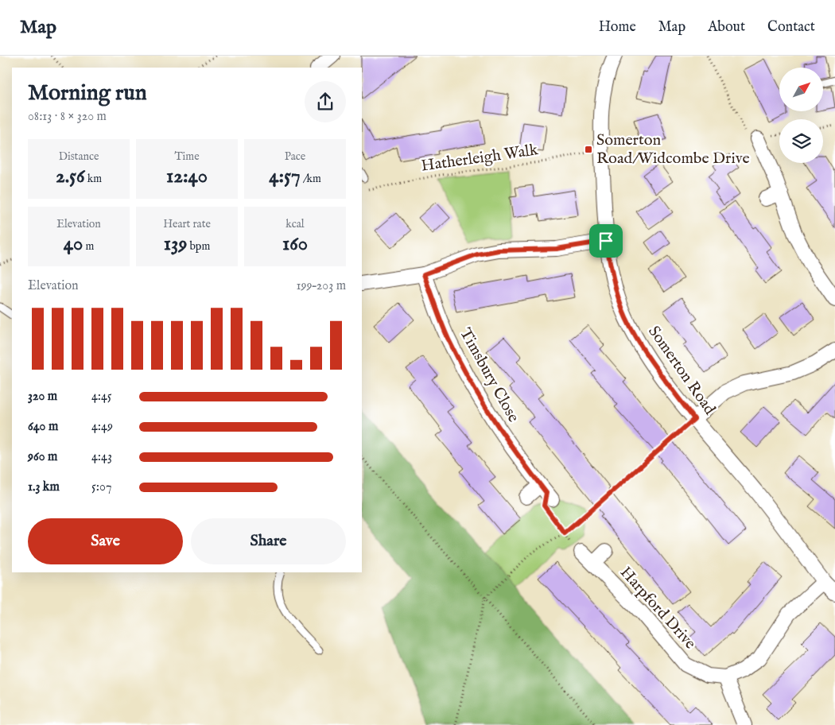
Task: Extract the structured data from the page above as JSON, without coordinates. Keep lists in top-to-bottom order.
{
  "streets": {
    "street": ["Somerton Road", "Timsbury Close", "Harpford Drive"],
    "path": ["Hatherleigh Walk"]
  },
  "crossings": [
    ["Hatherleigh Walk", "Somerton Road"]
  ],
  "places": {
    "transit": ["Somerton Road/Widcombe Drive"]
  },
  "north": "top right",
  "page": {
    "header": "Map",
    "nav": [
      "Home",
      "Map",
      "About",
      "Contact"
    ],
    "heading": ["Morning run", "08:13 · 8 × 320 m"],
    "stats": [
      ["Distance", "2.56 km"],
      ["Time", "12:40"],
      ["Pace", "4:57 /km"],
      ["Elevation", "40 m"],
      ["Heart rate", "139 bpm"],
      ["kcal", "160"]
    ],
    "chart": ["Elevation", "199–203 m"],
    "list": [
      {
        "name": "320 m",
        "note": "4:45"
      },
      {
        "name": "640 m",
        "note": "4:49"
      },
      {
        "name": "960 m",
        "note": "4:43"
      },
      {
        "name": "1.3 km",
        "note": "5:07"
      }
    ],
    "buttons": ["Save", "Share"]
  }
}
